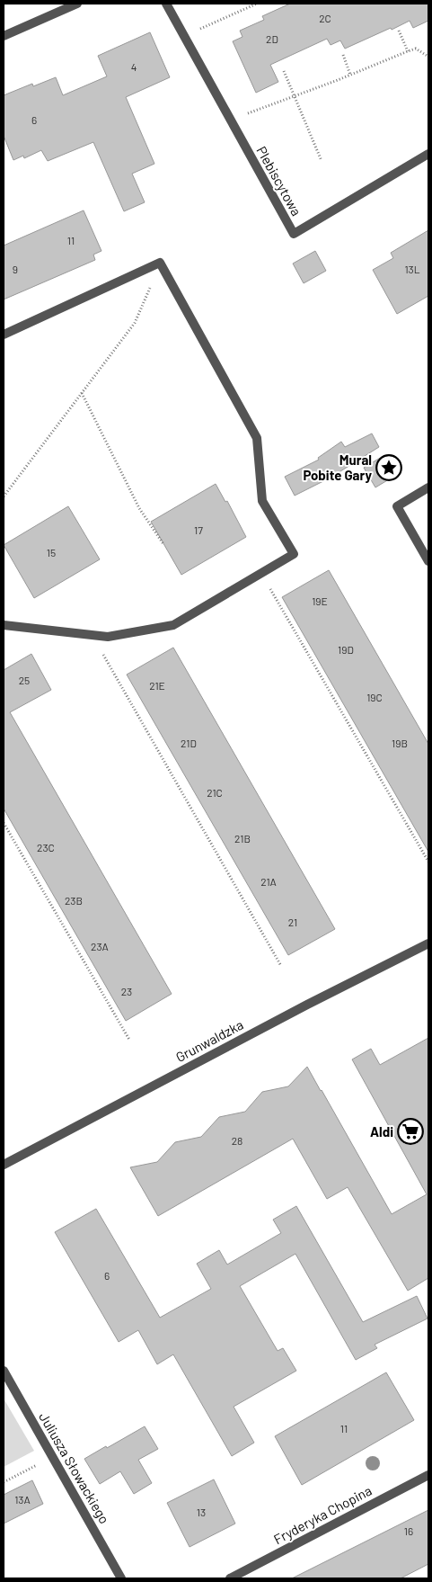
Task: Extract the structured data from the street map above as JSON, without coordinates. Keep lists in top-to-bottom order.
{
  "streets": {
    "street": [
      "Plebiscytowa",
      "Grunwaldzka",
      "Juliusza Słowackiego",
      "Fryderyka Chopina"
    ]
  },
  "places": {
    "place": ["Mural Pobite Gary"],
    "supermarket": ["Aldi"]
  },
  "house_numbers": [
    "2C",
    "2D",
    "4",
    "6",
    "11",
    "9",
    "13L",
    "17",
    "15",
    "19E",
    "19D",
    "25",
    "21E",
    "19C",
    "21D",
    "19B",
    "21C",
    "21B",
    "23C",
    "21A",
    "23B",
    "21",
    "23A",
    "23",
    "28",
    "6",
    "11",
    "13A",
    "13",
    "16"
  ]
}
